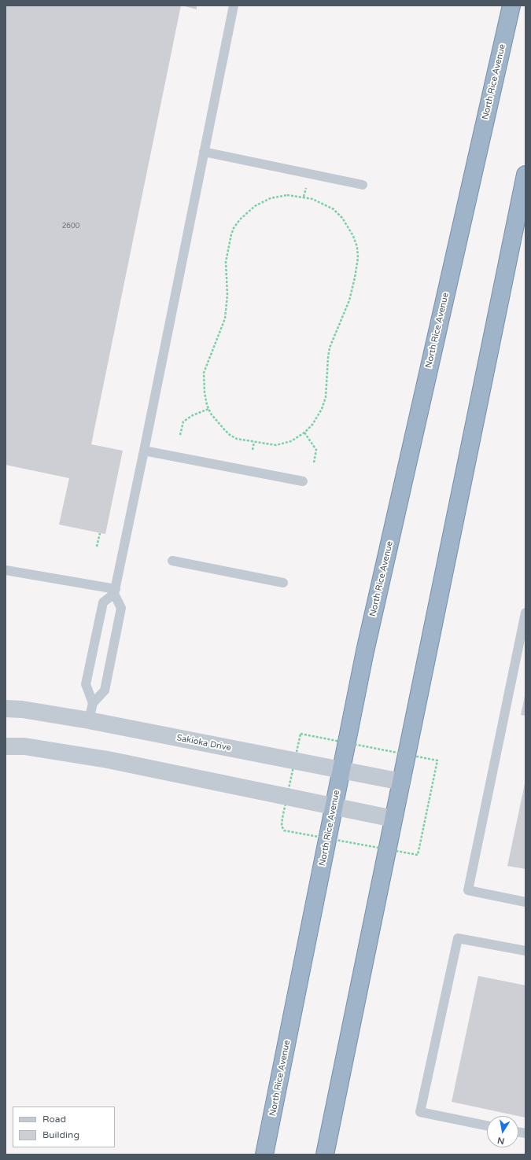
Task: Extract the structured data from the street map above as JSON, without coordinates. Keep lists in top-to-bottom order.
{
  "streets": {
    "highway": ["North Rice Avenue"],
    "street": ["Sakioka Drive"]
  },
  "crossings": [
    ["North Rice Avenue", "Sakioka Drive"]
  ],
  "house_numbers": ["2600"],
  "legend": ["Road", "Building"],
  "north": "bottom"
}
